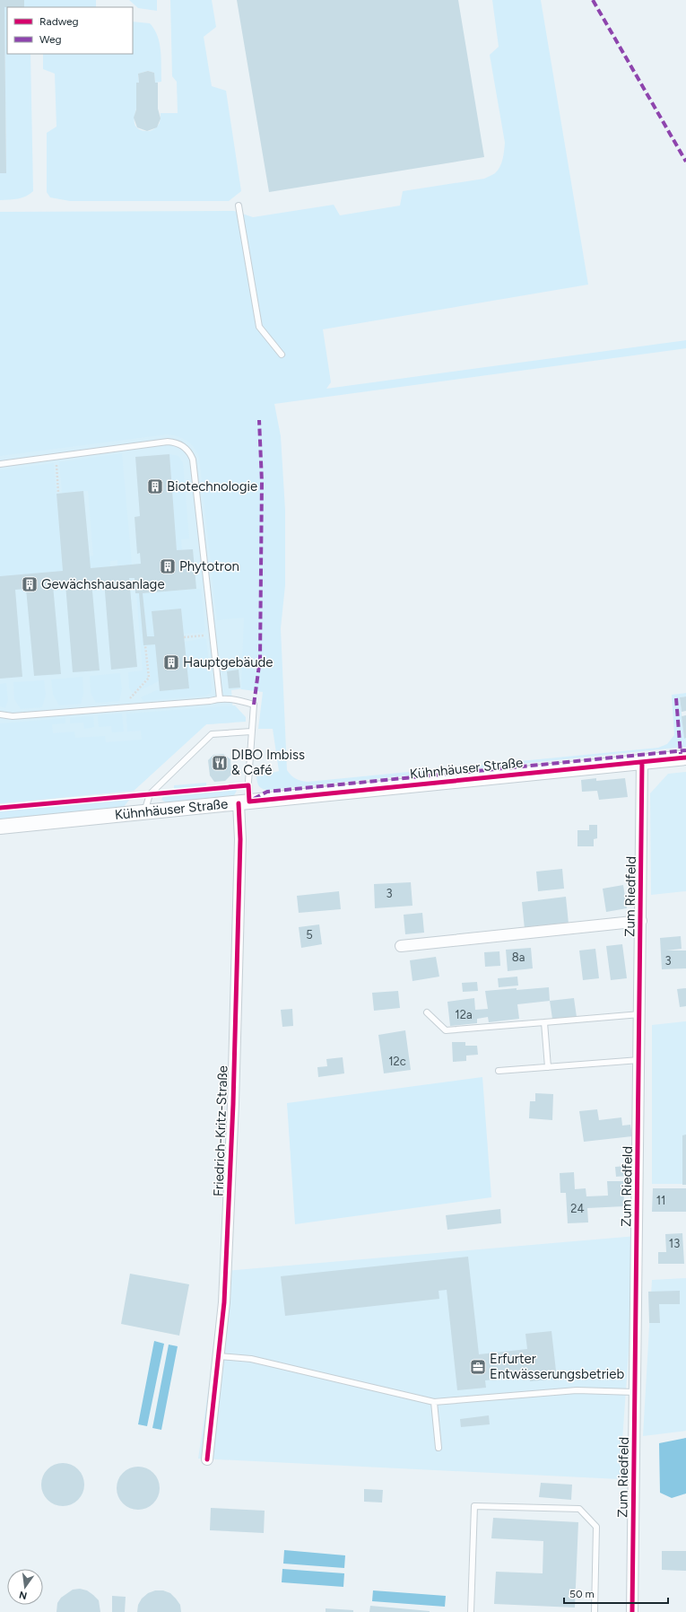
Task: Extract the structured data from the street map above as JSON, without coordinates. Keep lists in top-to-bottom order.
{
  "streets": {
    "street": ["Kühnhäuser Straße", "Zum Riedfeld", "Friedrich-Kritz-Straße"]
  },
  "crossings": [
    ["Kühnhäuser Straße", "Zum Riedfeld"],
    ["Kühnhäuser Straße", "Friedrich-Kritz-Straße"]
  ],
  "places": {
    "building": [
      "Biotechnologie",
      "Phytotron",
      "Gewächshausanlage",
      "Hauptgebäude"
    ],
    "restaurant": ["DIBO Imbiss & Café"],
    "office": ["Erfurter Entwässerungsbetrieb"]
  },
  "house_numbers": [
    "3",
    "5",
    "8a",
    "3",
    "12a",
    "12c",
    "11",
    "24",
    "13"
  ],
  "legend": ["Radweg", "Weg"],
  "scale_bar": "50 m",
  "north": "bottom"
}
